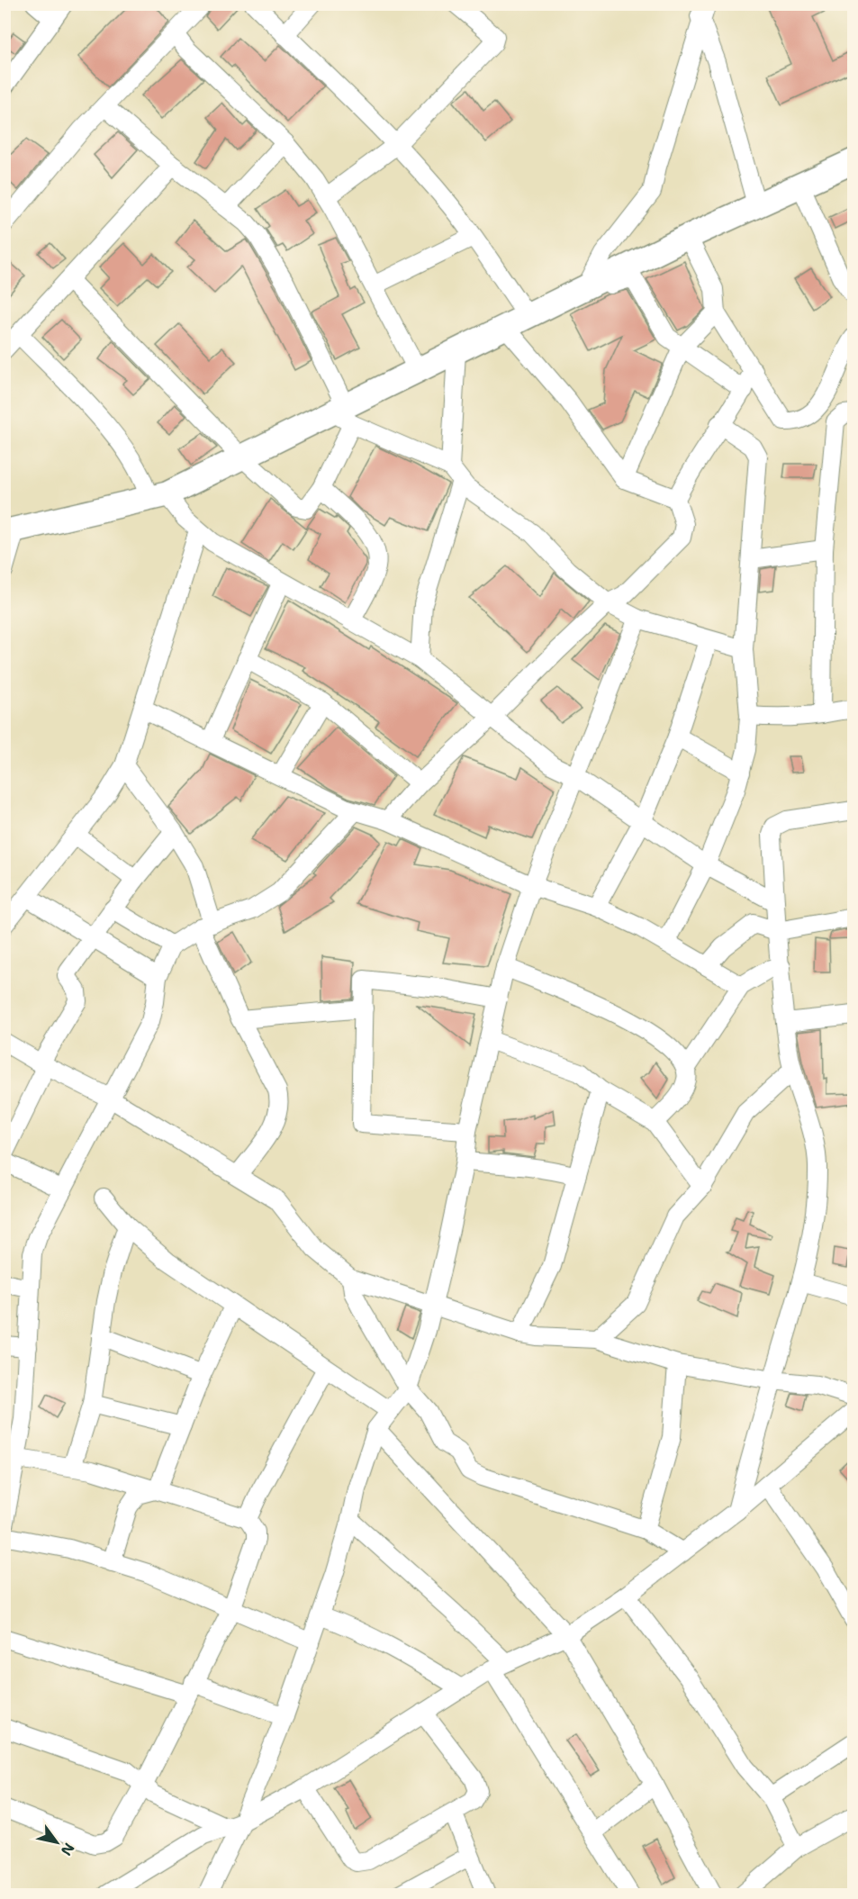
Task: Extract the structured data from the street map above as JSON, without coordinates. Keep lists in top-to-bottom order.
{
  "north": "bottom right"
}
